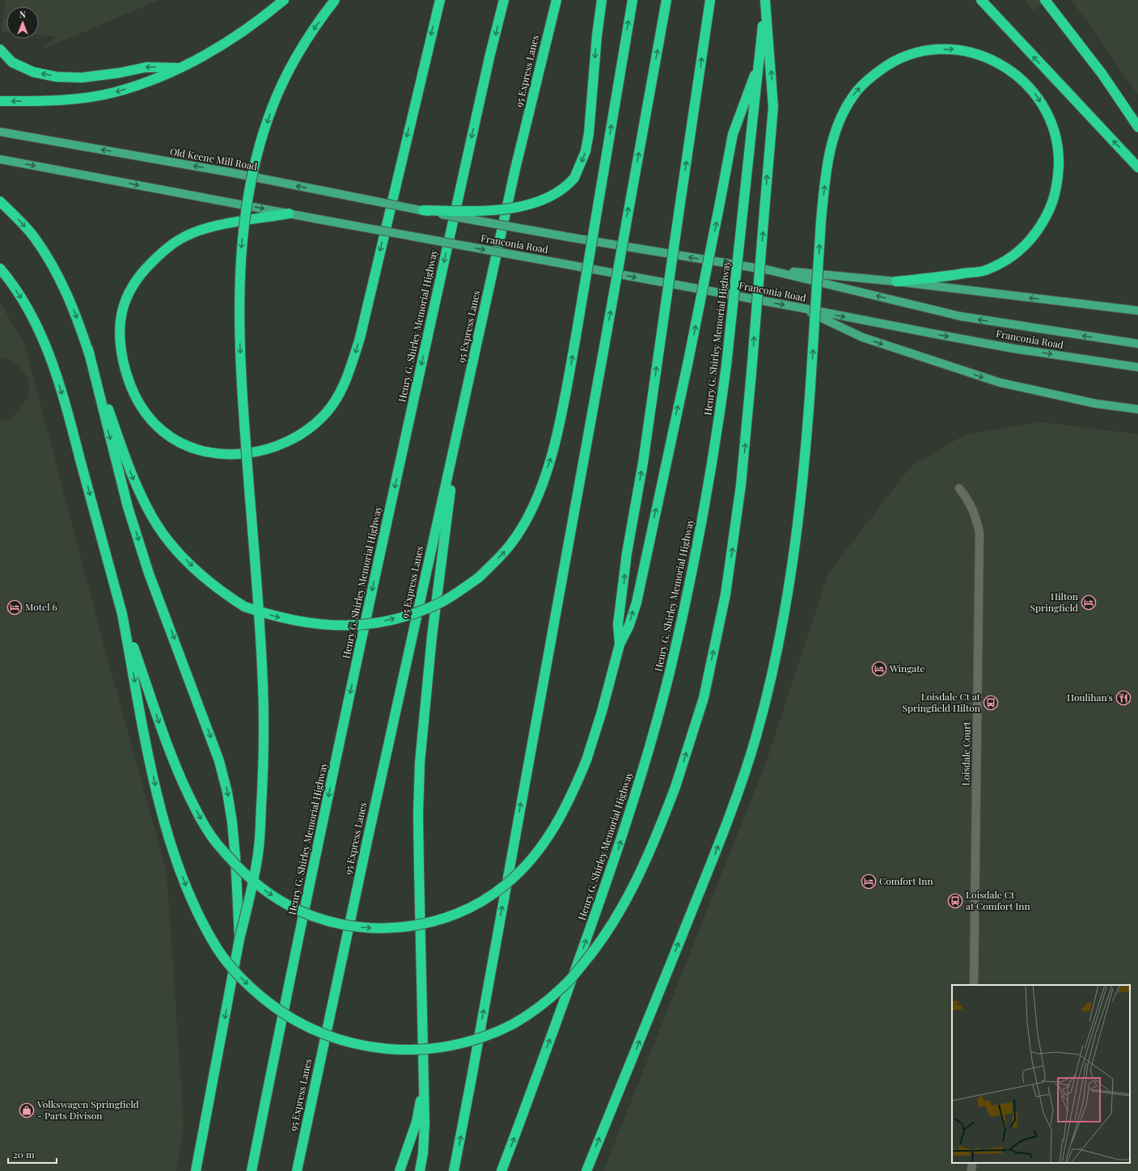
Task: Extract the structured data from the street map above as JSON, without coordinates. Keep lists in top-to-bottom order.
{
  "streets": {
    "highway": ["95 Express Lanes", "Henry G. Shirley Memorial Highway"],
    "main road": ["Old Keene Mill Road", "Franconia Road"],
    "street": ["Loisdale Court"]
  },
  "crossings": [
    ["Old Keene Mill Road", "Franconia Road"]
  ],
  "places": {
    "hotel": [
      "Hilton Springfield",
      "Motel 6",
      "Wingate",
      "Comfort Inn"
    ],
    "restaurant": ["Houlihan's"],
    "bus stop": ["Loisdale Ct at Springfield Hilton", "Loisdale Ct at Comfort Inn"],
    "shop": ["Volkswagen Springfield - Parts Divison"]
  },
  "scale_bar": "20 m",
  "north": "top"
}
